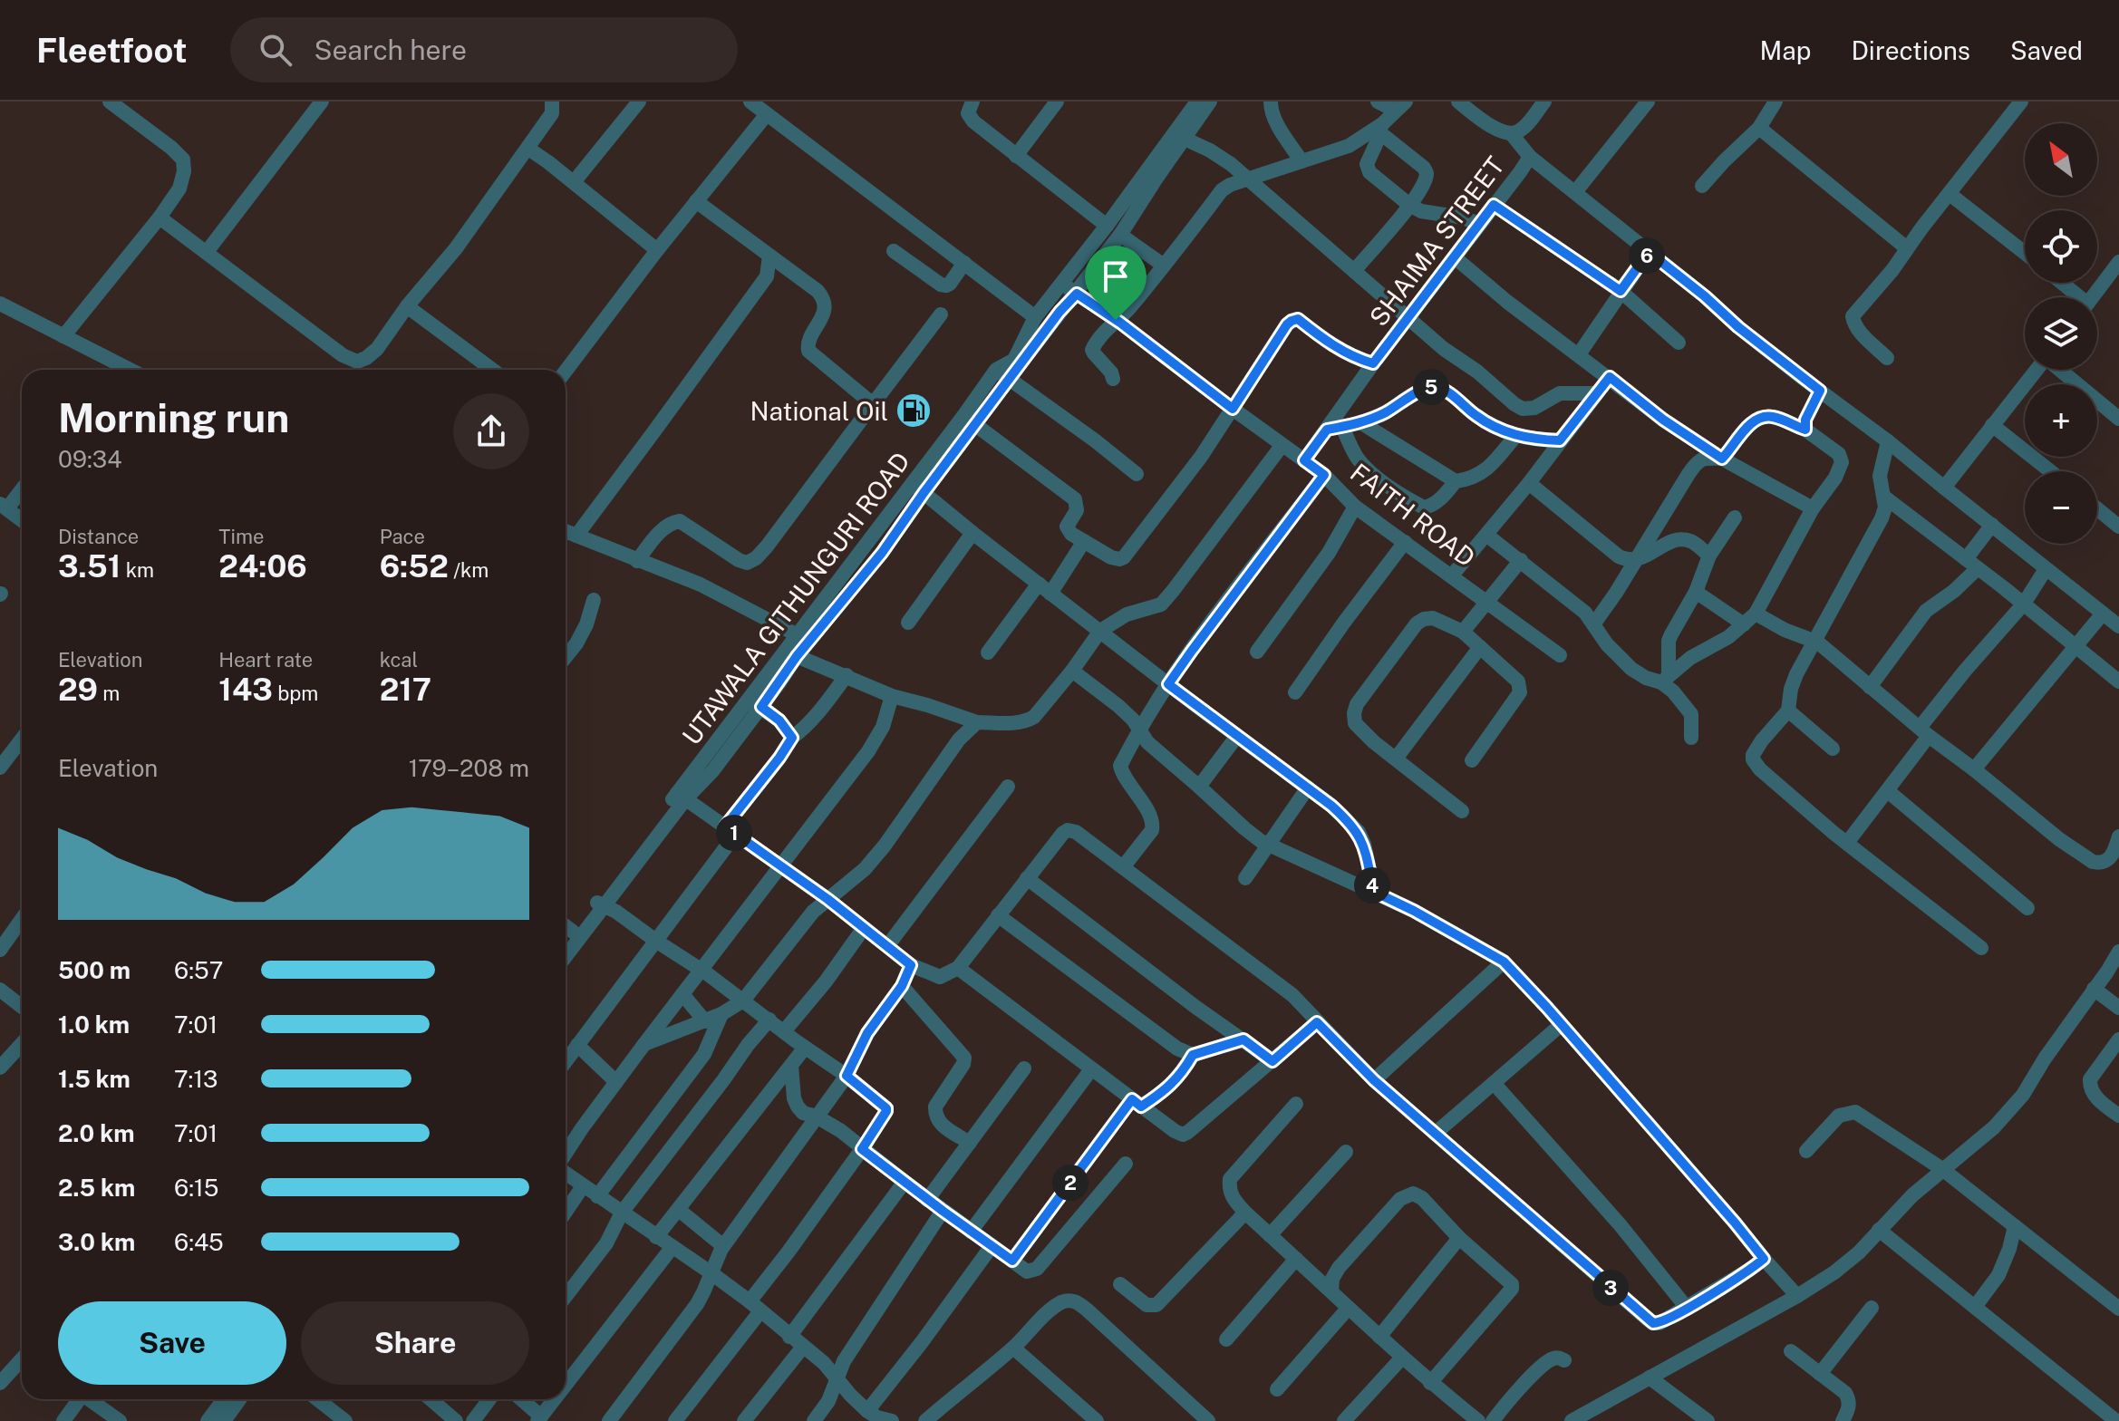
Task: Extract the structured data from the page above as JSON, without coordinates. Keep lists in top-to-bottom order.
{
  "streets": {
    "street": ["SHAIMA STREET", "FAITH ROAD", "UTAWALA GITHUNGURI ROAD"]
  },
  "crossings": [
    ["SHAIMA STREET", "FAITH ROAD"],
    ["FAITH ROAD", "UTAWALA GITHUNGURI ROAD"]
  ],
  "places": {
    "fuel station": ["National Oil"]
  },
  "north": "top left",
  "page": {
    "header": "Fleetfoot",
    "search": "Search here",
    "nav": ["Map", "Directions", "Saved"],
    "map_buttons": ["+", "−"],
    "pins": [
      "6",
      "5",
      "1",
      "4",
      "2",
      "3"
    ],
    "heading": ["Morning run", "09:34"],
    "stats": [
      ["Distance", "3.51 km"],
      ["Time", "24:06"],
      ["Pace", "6:52 /km"],
      ["Elevation", "29 m"],
      ["Heart rate", "143 bpm"],
      ["kcal", "217"]
    ],
    "chart": ["Elevation", "179–208 m"],
    "list": [
      {
        "name": "500 m",
        "note": "6:57"
      },
      {
        "name": "1.0 km",
        "note": "7:01"
      },
      {
        "name": "1.5 km",
        "note": "7:13"
      },
      {
        "name": "2.0 km",
        "note": "7:01"
      },
      {
        "name": "2.5 km",
        "note": "6:15"
      },
      {
        "name": "3.0 km",
        "note": "6:45"
      }
    ],
    "buttons": ["Save", "Share"]
  }
}
